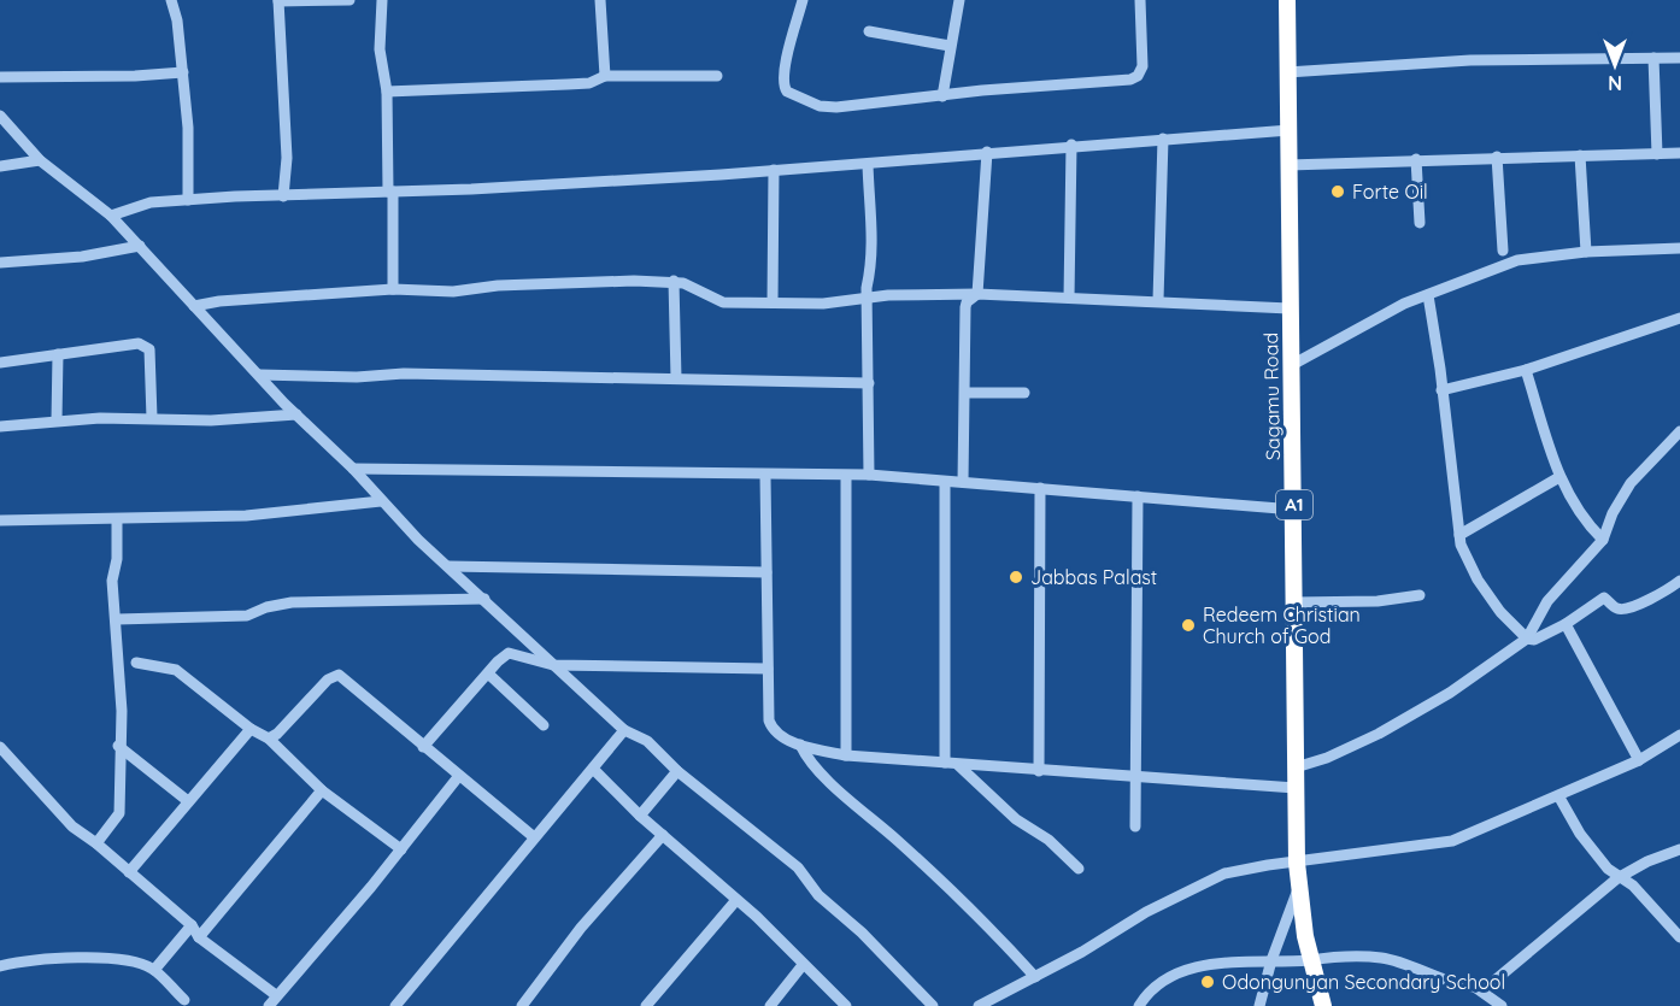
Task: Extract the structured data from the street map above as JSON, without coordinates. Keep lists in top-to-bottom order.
{
  "streets": {
    "highway": ["Sagamu Road", "A1"]
  },
  "places": [
    "Forte Oil",
    "Jabbas Palast",
    "Redeem Christian Church of God",
    "Odongunyan Secondary School"
  ],
  "north": "bottom"
}
